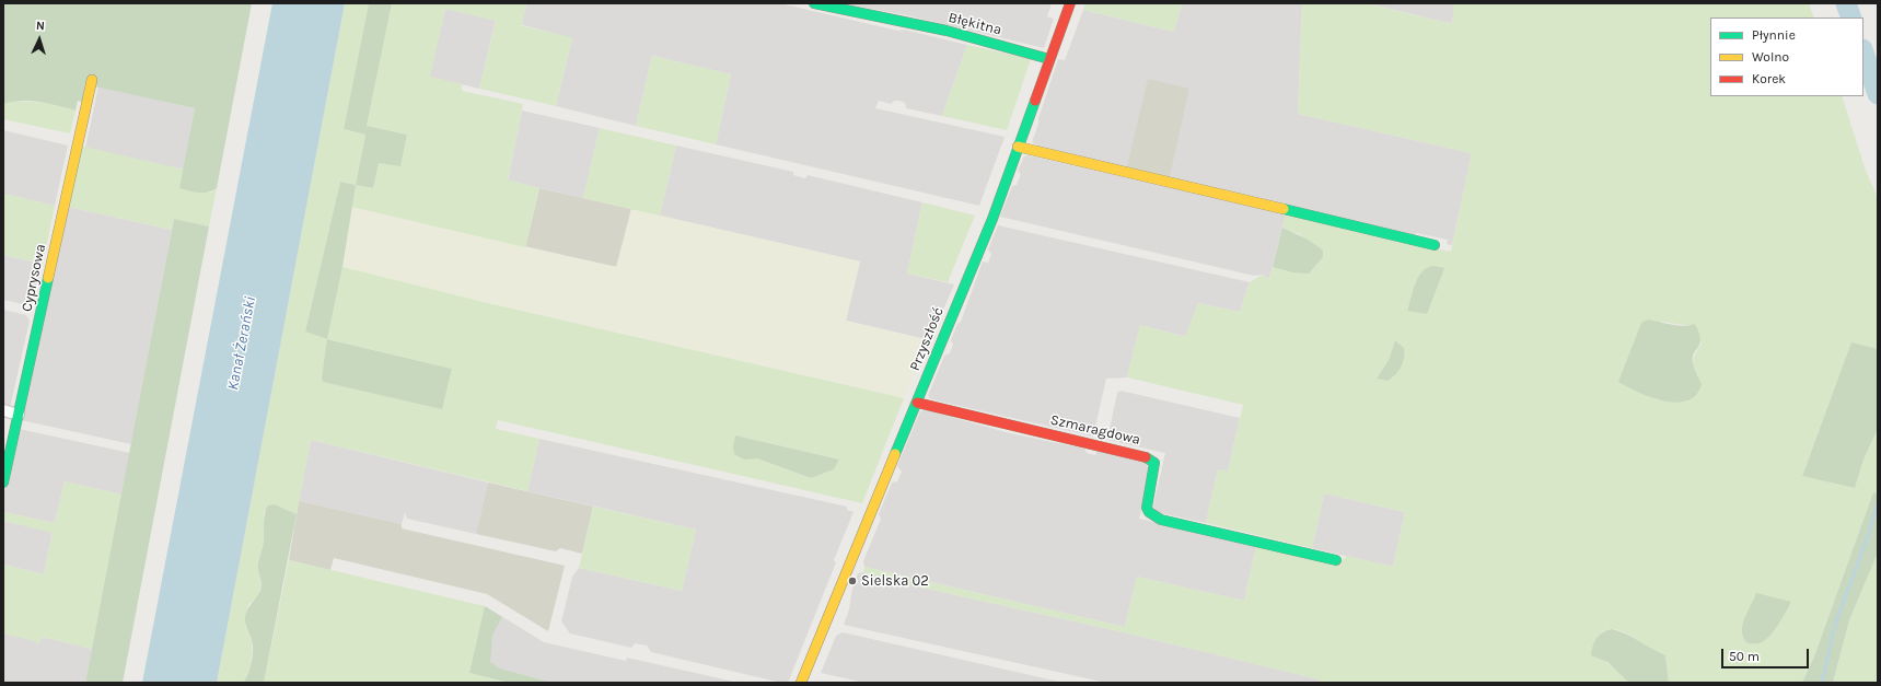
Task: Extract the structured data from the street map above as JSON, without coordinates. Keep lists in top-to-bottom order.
{
  "streets": {
    "street": [
      "Błękitna",
      "Cyprysowa",
      "Przyszłość",
      "Szmaragdowa"
    ]
  },
  "crossings": [
    ["Błękitna", "Przyszłość"],
    ["Przyszłość", "Szmaragdowa"]
  ],
  "water": ["Kanał Żerański"],
  "places": ["Sielska 02"],
  "legend": ["Płynnie", "Wolno", "Korek"],
  "scale_bar": "50 m",
  "north": "top"
}
